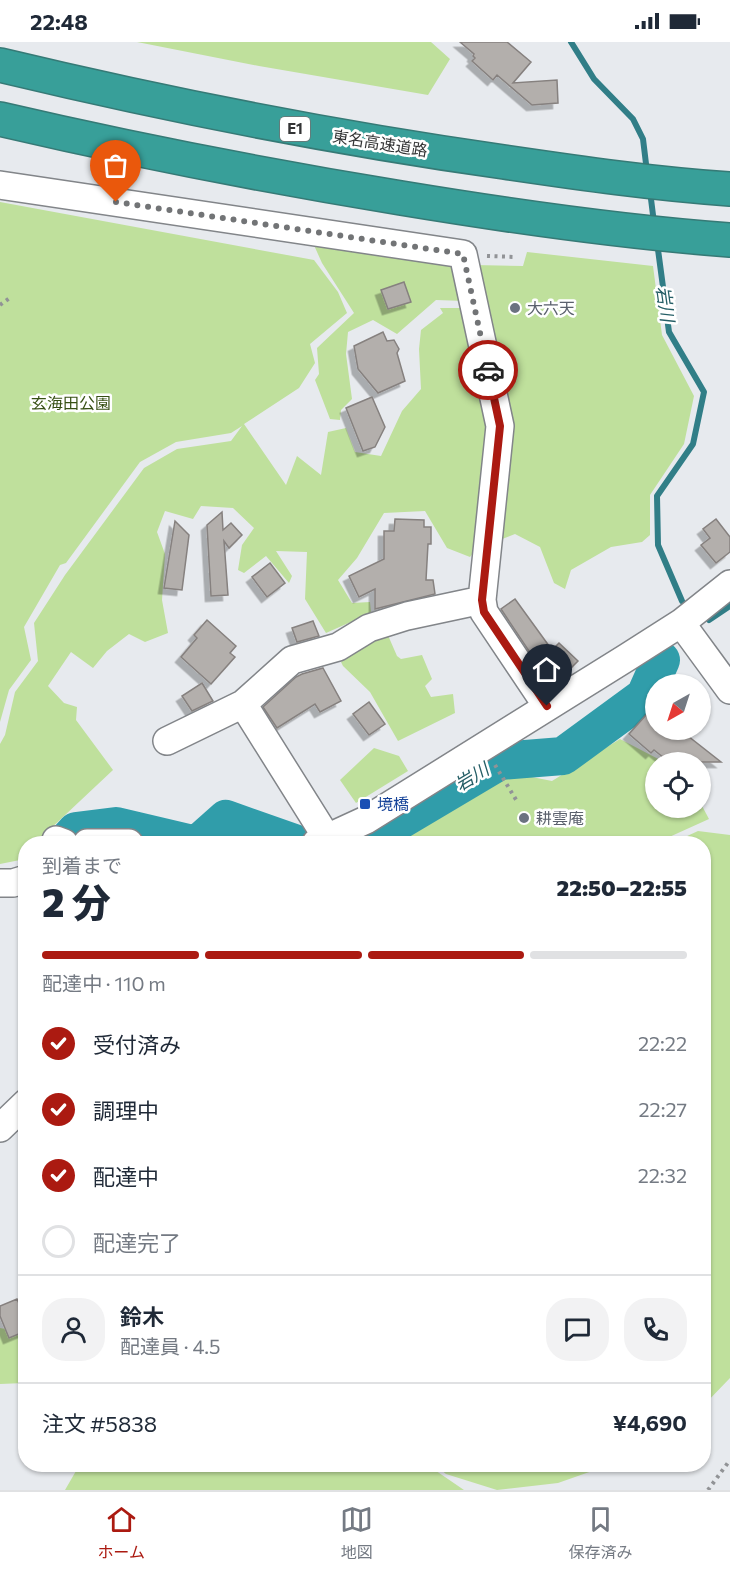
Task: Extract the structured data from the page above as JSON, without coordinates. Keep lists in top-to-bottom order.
{
  "streets": {
    "highway": ["E1", "東名高速道路"]
  },
  "water": ["岩川"],
  "parks": ["玄海田公園"],
  "places": {
    "other": ["大六天", "耕雲庵"],
    "transit": ["境橋"]
  },
  "north": "bottom left",
  "page": {
    "status": "22:48",
    "heading": ["2 分", "到着まで", "22:50–22:55"],
    "panel": [
      "鈴木",
      "配達員 · 4.5",
      "注文 #5838",
      "¥4,690"
    ],
    "bar": "配達中 · 110 m",
    "list": [
      ["受付済み", "22:22"],
      ["調理中", "22:27"],
      ["配達中", "22:32"],
      "配達完了"
    ],
    "tabs": ["ホーム", "地図", "保存済み"]
  }
}
